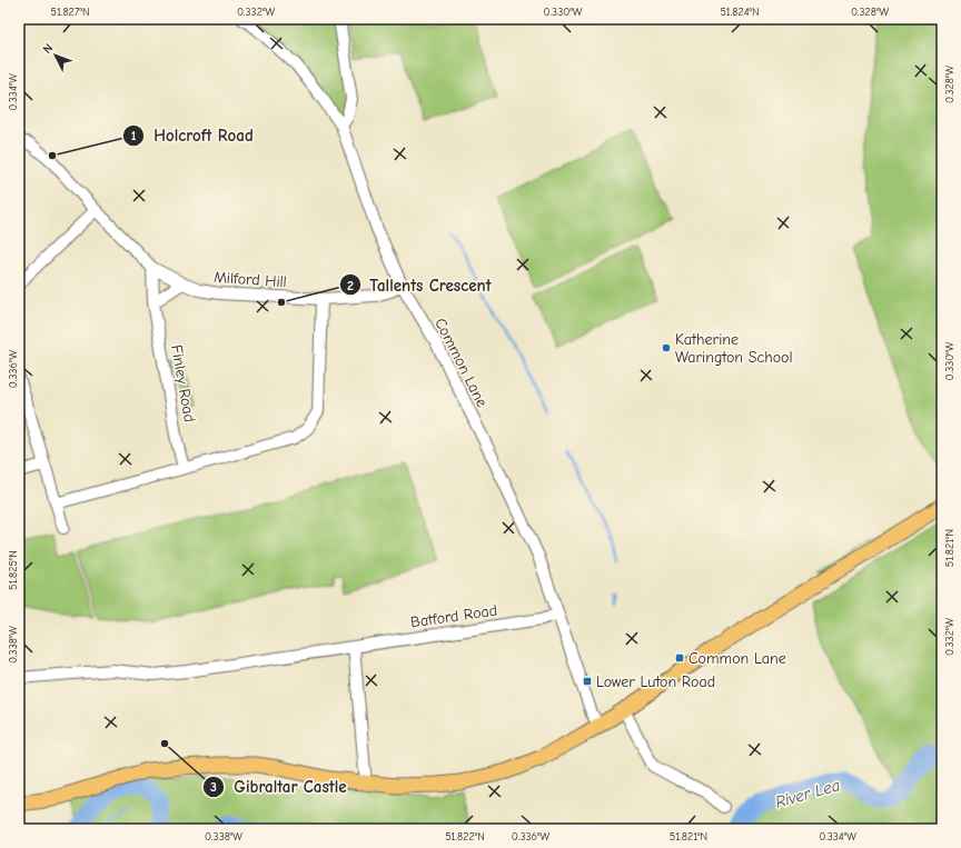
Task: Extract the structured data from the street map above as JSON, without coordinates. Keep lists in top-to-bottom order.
{
  "streets": {
    "street": [
      "Milford Hill",
      "Common Lane",
      "Finley Road",
      "Batford Road"
    ]
  },
  "crossings": [
    ["Milford Hill", "Common Lane"],
    ["Milford Hill", "Finley Road"],
    ["Common Lane", "Batford Road"]
  ],
  "water": ["River Lea"],
  "places": {
    "other": [
      "Holcroft Road",
      "Tallents Crescent",
      "Katherine Warington School",
      "Gibraltar Castle"
    ],
    "transit": ["Common Lane", "Lower Luton Road"]
  },
  "north": "top left",
  "coordinates": [
    "51.827°N",
    "0.332°W",
    "0.330°W",
    "51.824°N",
    "0.328°W",
    "0.334°W",
    "0.336°W",
    "51.821°N",
    "51.825°N",
    "0.338°W",
    "51.822°N"
  ]
}
